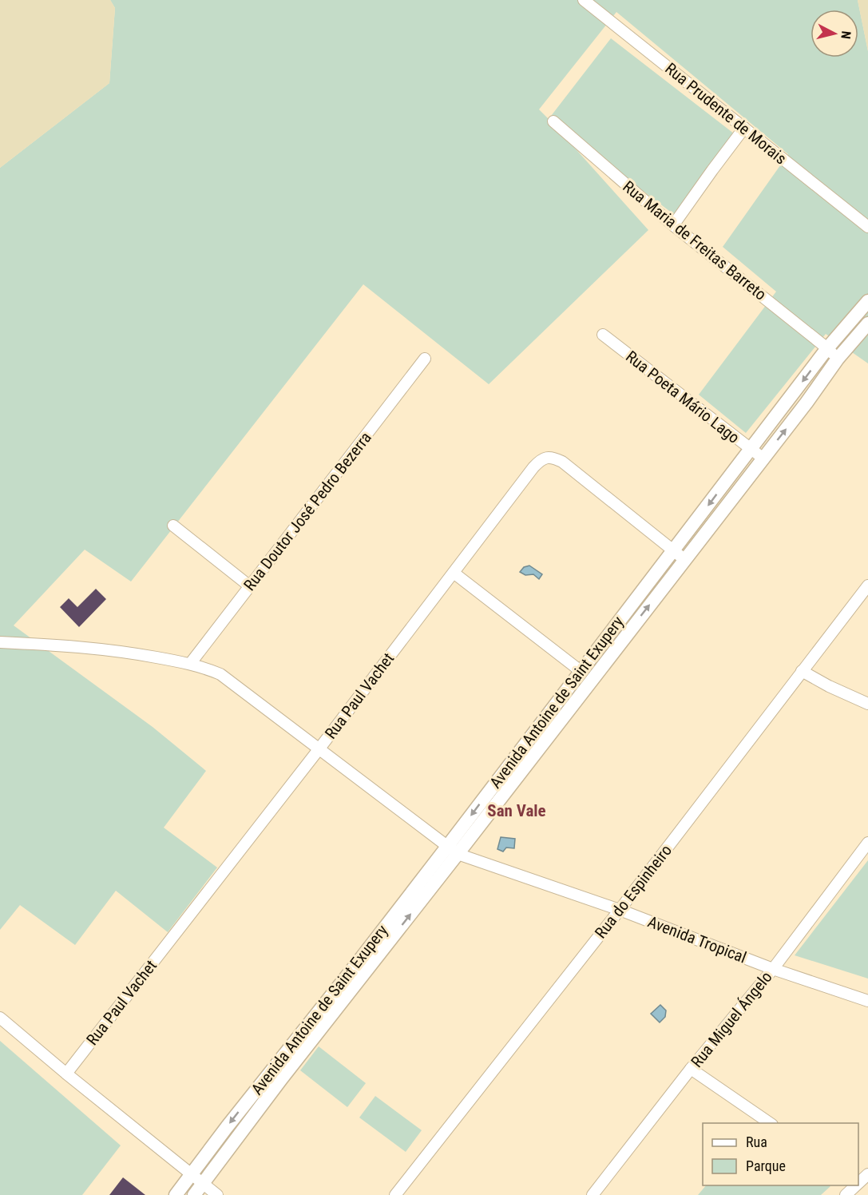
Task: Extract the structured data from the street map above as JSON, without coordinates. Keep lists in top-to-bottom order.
{
  "streets": {
    "street": [
      "Rua Prudente de Morais",
      "Rua Maria de Freitas Barreto",
      "Rua Poeta Mário Lago",
      "Rua Doutor José Pedro Bezerra",
      "Rua Paul Vachet",
      "Avenida Antoine de Saint Exupery",
      "Rua do Espinheiro",
      "Avenida Tropical",
      "Rua Miguel Ángelo"
    ]
  },
  "crossings": [
    ["Rua Maria de Freitas Barreto", "Avenida Antoine de Saint Exupery"],
    ["Rua Poeta Mário Lago", "Avenida Antoine de Saint Exupery"],
    ["Rua Doutor José Pedro Bezerra", "Avenida Tropical"],
    ["Rua Paul Vachet", "Avenida Antoine de Saint Exupery"],
    ["Rua Paul Vachet", "Avenida Tropical"],
    ["Avenida Antoine de Saint Exupery", "Avenida Tropical"],
    ["Rua do Espinheiro", "Avenida Tropical"],
    ["Avenida Tropical", "Rua Miguel Ángelo"]
  ],
  "districts": ["San Vale"],
  "legend": ["Rua", "Parque"],
  "north": "right"
}
